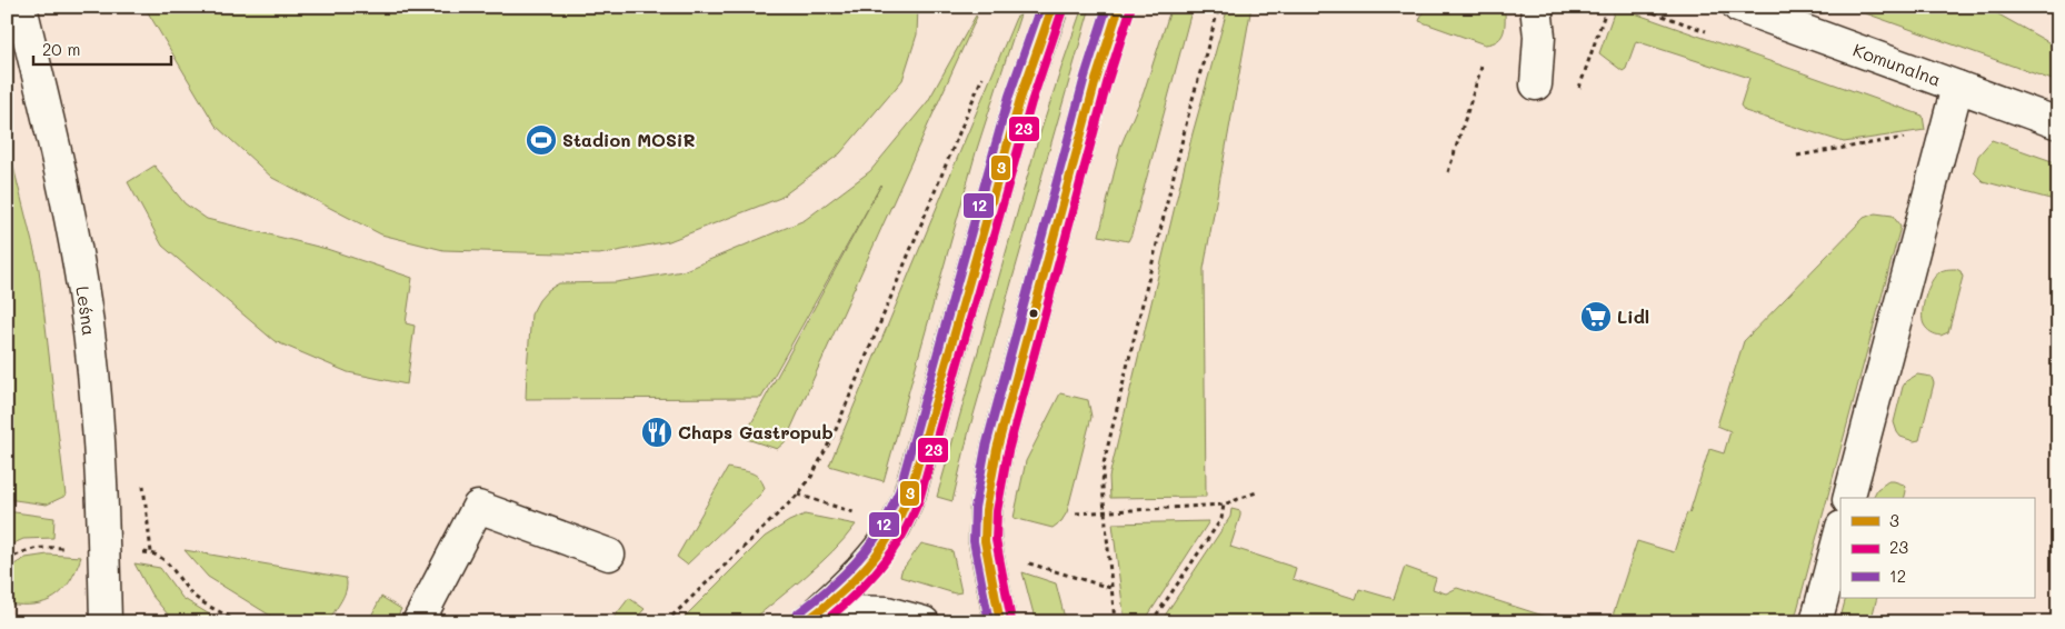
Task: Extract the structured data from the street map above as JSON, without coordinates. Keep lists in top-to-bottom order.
{
  "streets": {
    "main road": ["Komunalna", "Leśna"]
  },
  "places": {
    "sports": ["Stadion MOSiR"],
    "supermarket": ["Lidl"],
    "restaurant": ["Chaps Gastropub"]
  },
  "lines": ["transit line 3", "transit line 12", "transit line 23"],
  "legend": ["3", "23", "12"],
  "scale_bar": "20 m"
}
